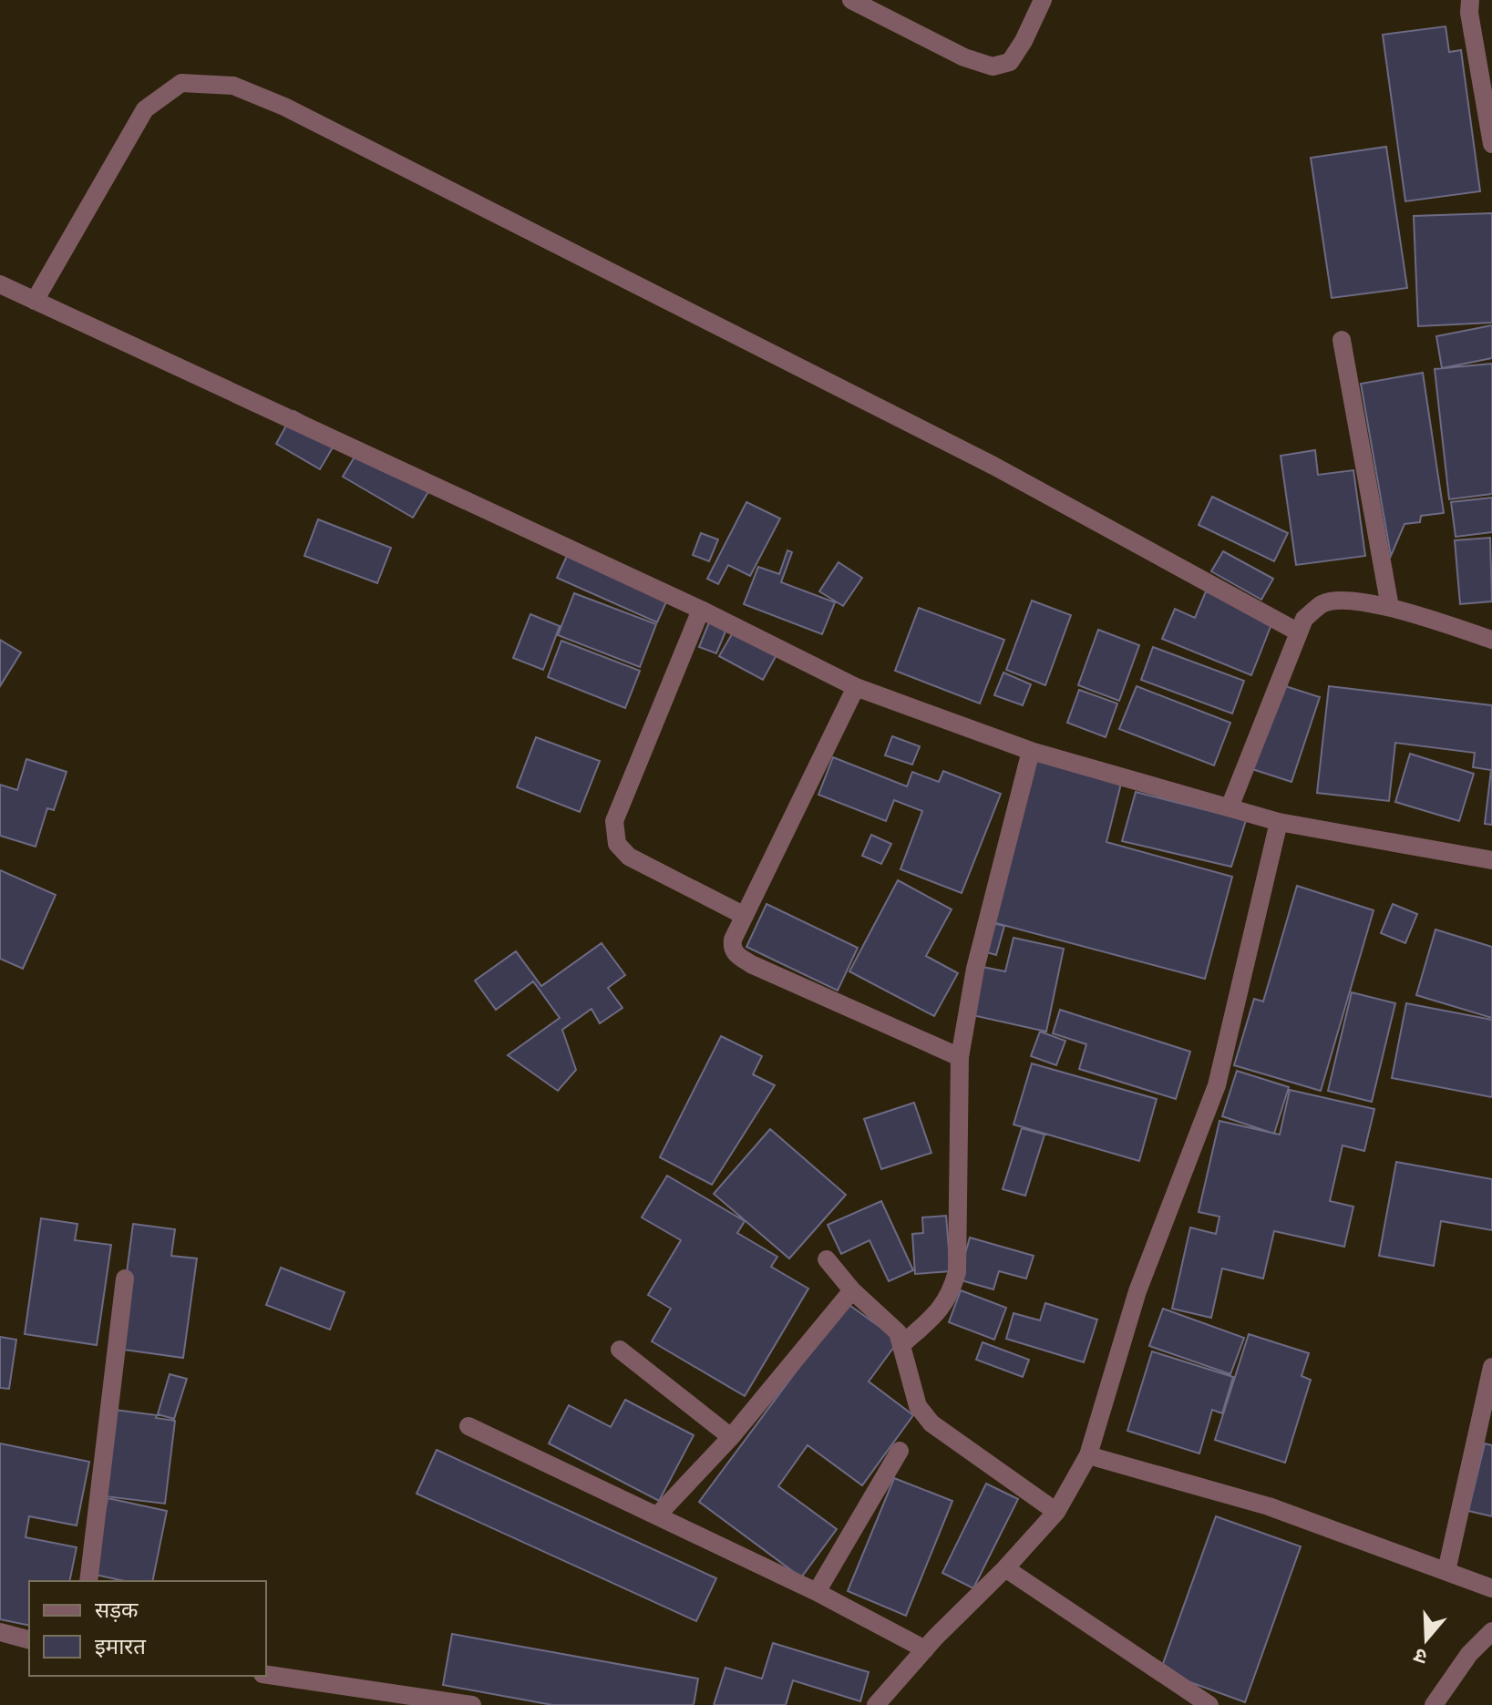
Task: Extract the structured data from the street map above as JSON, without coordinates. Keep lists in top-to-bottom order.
{
  "legend": ["सड़क", "इमारत"],
  "north": "bottom"
}
